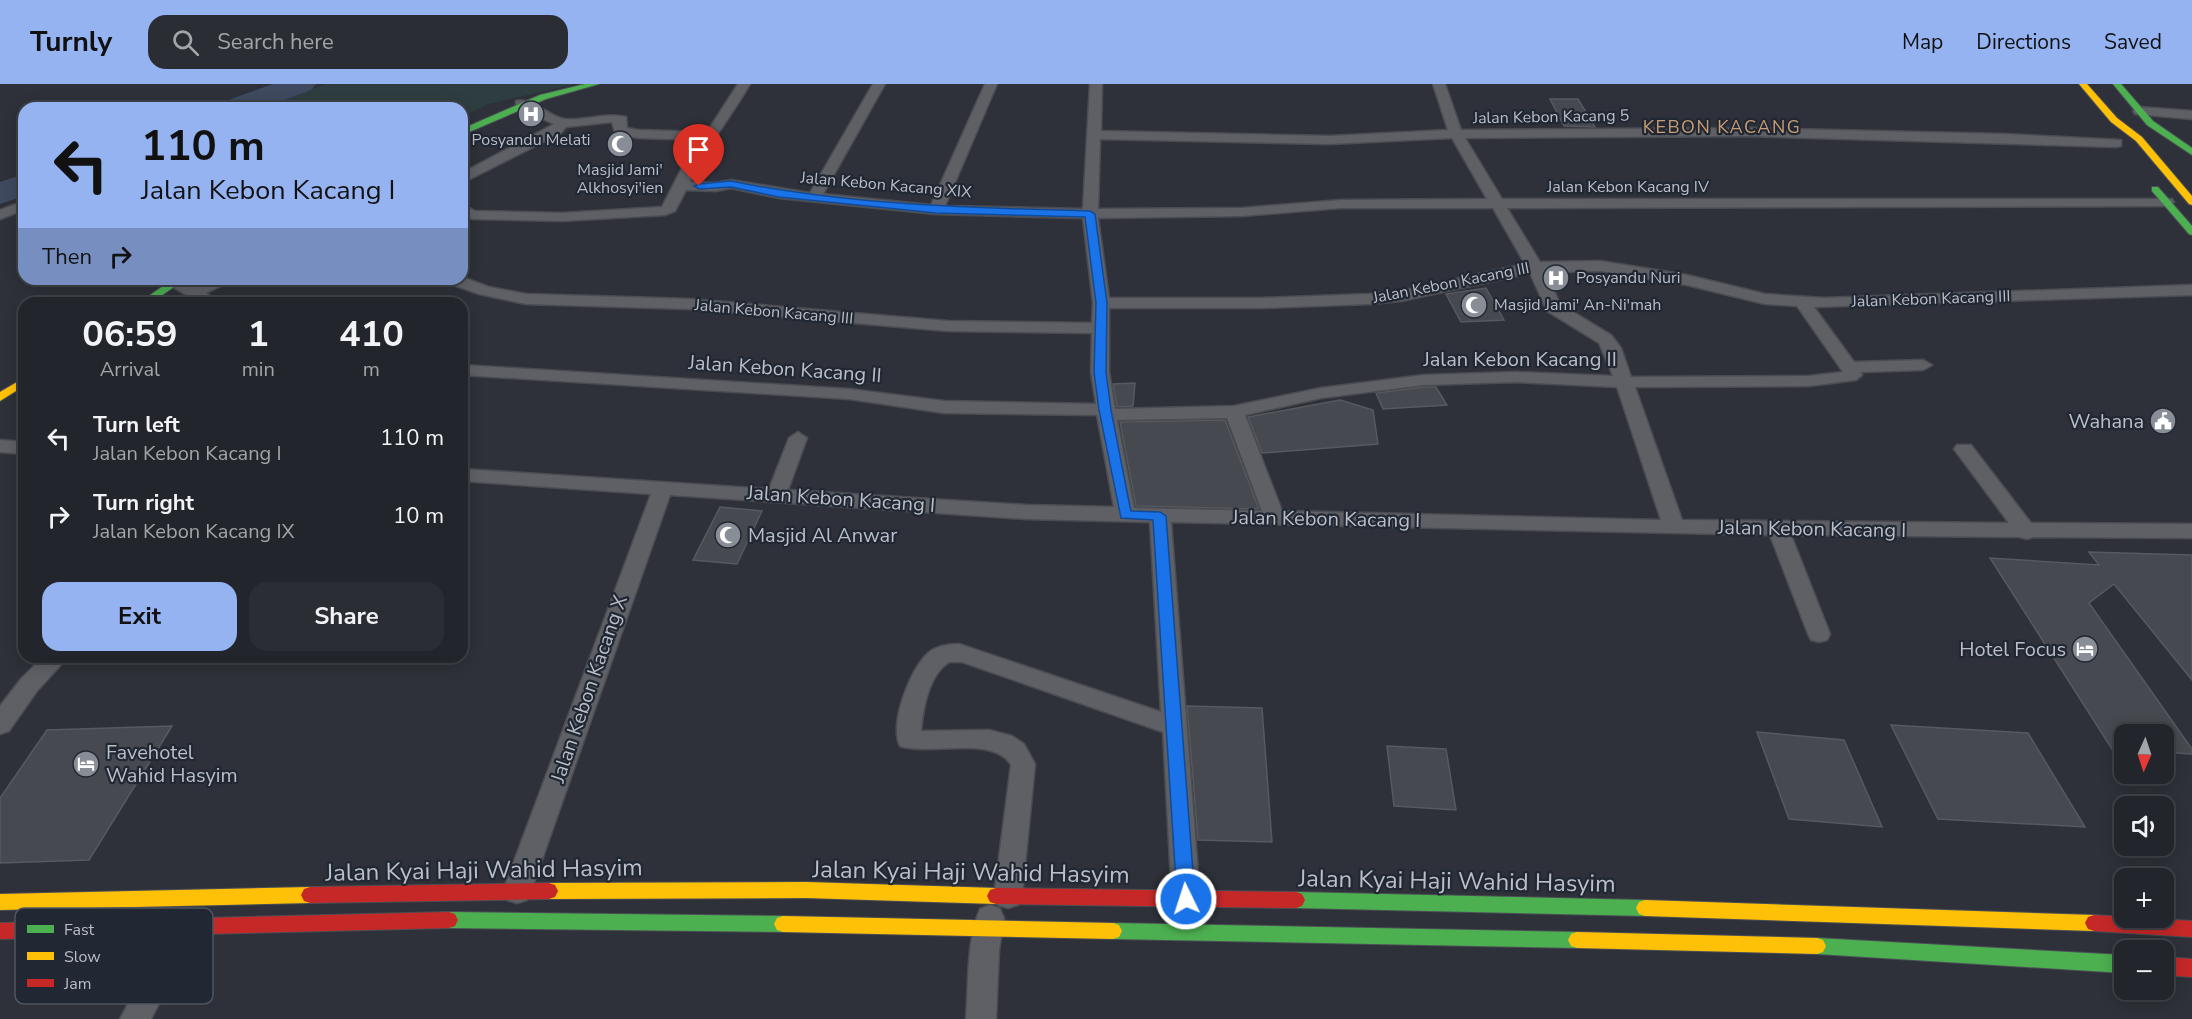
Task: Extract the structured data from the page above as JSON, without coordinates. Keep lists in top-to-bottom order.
{
  "streets": {
    "main road": ["Jalan Kyai Haji Wahid Hasyim"],
    "street": [
      "Jalan Kebon Kacang 5",
      "Jalan Kebon Kacang XIX",
      "Jalan Kebon Kacang IV",
      "Jalan Kebon Kacang III",
      "Jalan Kebon Kacang II",
      "Jalan Kebon Kacang I",
      "Jalan Kebon Kacang X"
    ]
  },
  "crossings": [
    ["Jalan Kebon Kacang XIX", "Jalan Kebon Kacang IV"],
    ["Jalan Kebon Kacang I", "Jalan Kebon Kacang X"],
    ["Jalan Kebon Kacang X", "Jalan Kyai Haji Wahid Hasyim"]
  ],
  "districts": ["KEBON KACANG"],
  "places": {
    "hospital": ["Posyandu Melati", "Posyandu Nuri"],
    "mosque": ["Masjid Jami' Alkhosyi'ien", "Masjid Jami' An-Ni'mah", "Masjid Al Anwar"],
    "public building": ["Wahana"],
    "hotel": ["Hotel Focus", "Favehotel Wahid Hasyim"]
  },
  "legend": ["Fast", "Slow", "Jam"],
  "north": "bottom",
  "page": {
    "header": "Turnly",
    "search": "Search here",
    "nav": ["Map", "Directions", "Saved"],
    "turn": ["110 m", "Jalan Kebon Kacang I"],
    "then": "Then",
    "eta": [
      "06:59",
      "Arrival",
      "1",
      "min",
      "410",
      "m"
    ],
    "list": [
      {
        "name": "Turn left",
        "note": "Jalan Kebon Kacang I",
        "value": "110 m"
      },
      {
        "name": "Turn right",
        "note": "Jalan Kebon Kacang IX",
        "value": "10 m"
      }
    ],
    "buttons": ["Exit", "Share"],
    "map_buttons": ["+", "−"]
  }
}
